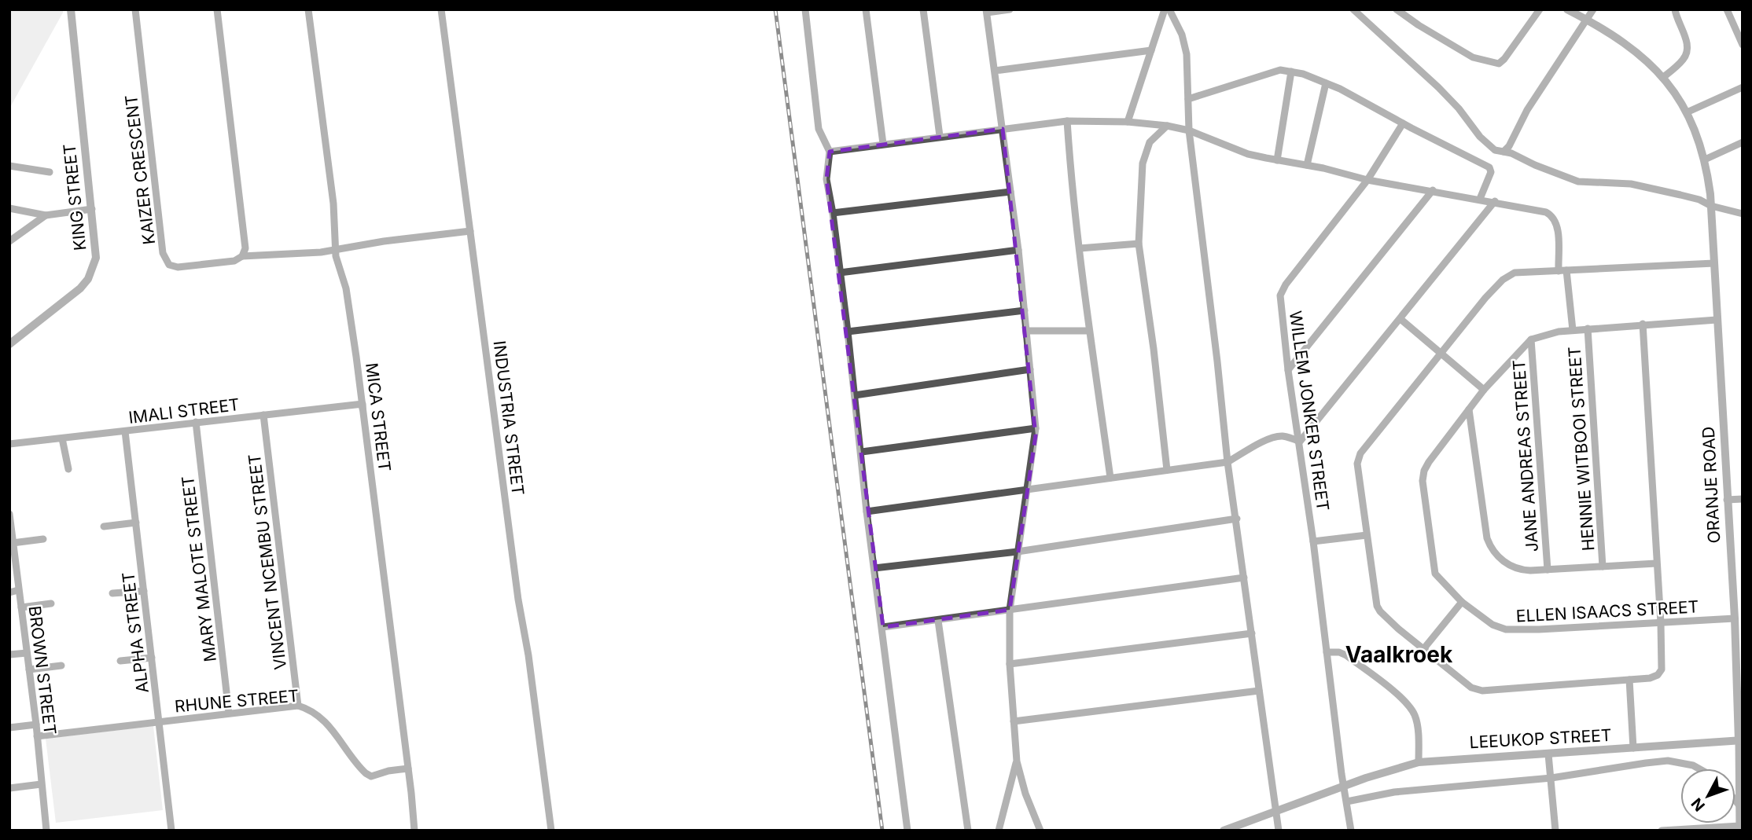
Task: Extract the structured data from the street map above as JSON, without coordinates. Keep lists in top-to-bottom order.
{
  "streets": {
    "street": [
      "KAIZER CRESCENT",
      "KING STREET",
      "IMALI STREET",
      "WILLEM JONKER STREET",
      "MICA STREET",
      "INDUSTRIA STREET",
      "HENNIE WITBOOI STREET",
      "JANE ANDREAS STREET",
      "ORANJE ROAD",
      "VINCENT NCEMBU STREET",
      "MARY MALOTE STREET",
      "ELLEN ISAACS STREET",
      "ALPHA STREET",
      "BROWN STREET",
      "RHUNE STREET",
      "LEEUKOP STREET"
    ]
  },
  "crossings": [
    ["IMALI STREET", "MICA STREET"],
    ["IMALI STREET", "VINCENT NCEMBU STREET"],
    ["IMALI STREET", "MARY MALOTE STREET"],
    ["IMALI STREET", "ALPHA STREET"],
    ["WILLEM JONKER STREET", "LEEUKOP STREET"],
    ["MICA STREET", "RHUNE STREET"],
    ["JANE ANDREAS STREET", "ELLEN ISAACS STREET"],
    ["ORANJE ROAD", "ELLEN ISAACS STREET"],
    ["ORANJE ROAD", "LEEUKOP STREET"],
    ["VINCENT NCEMBU STREET", "RHUNE STREET"],
    ["MARY MALOTE STREET", "RHUNE STREET"],
    ["ALPHA STREET", "RHUNE STREET"],
    ["BROWN STREET", "RHUNE STREET"]
  ],
  "districts": ["Vaalkroek"],
  "north": "bottom left"
}
